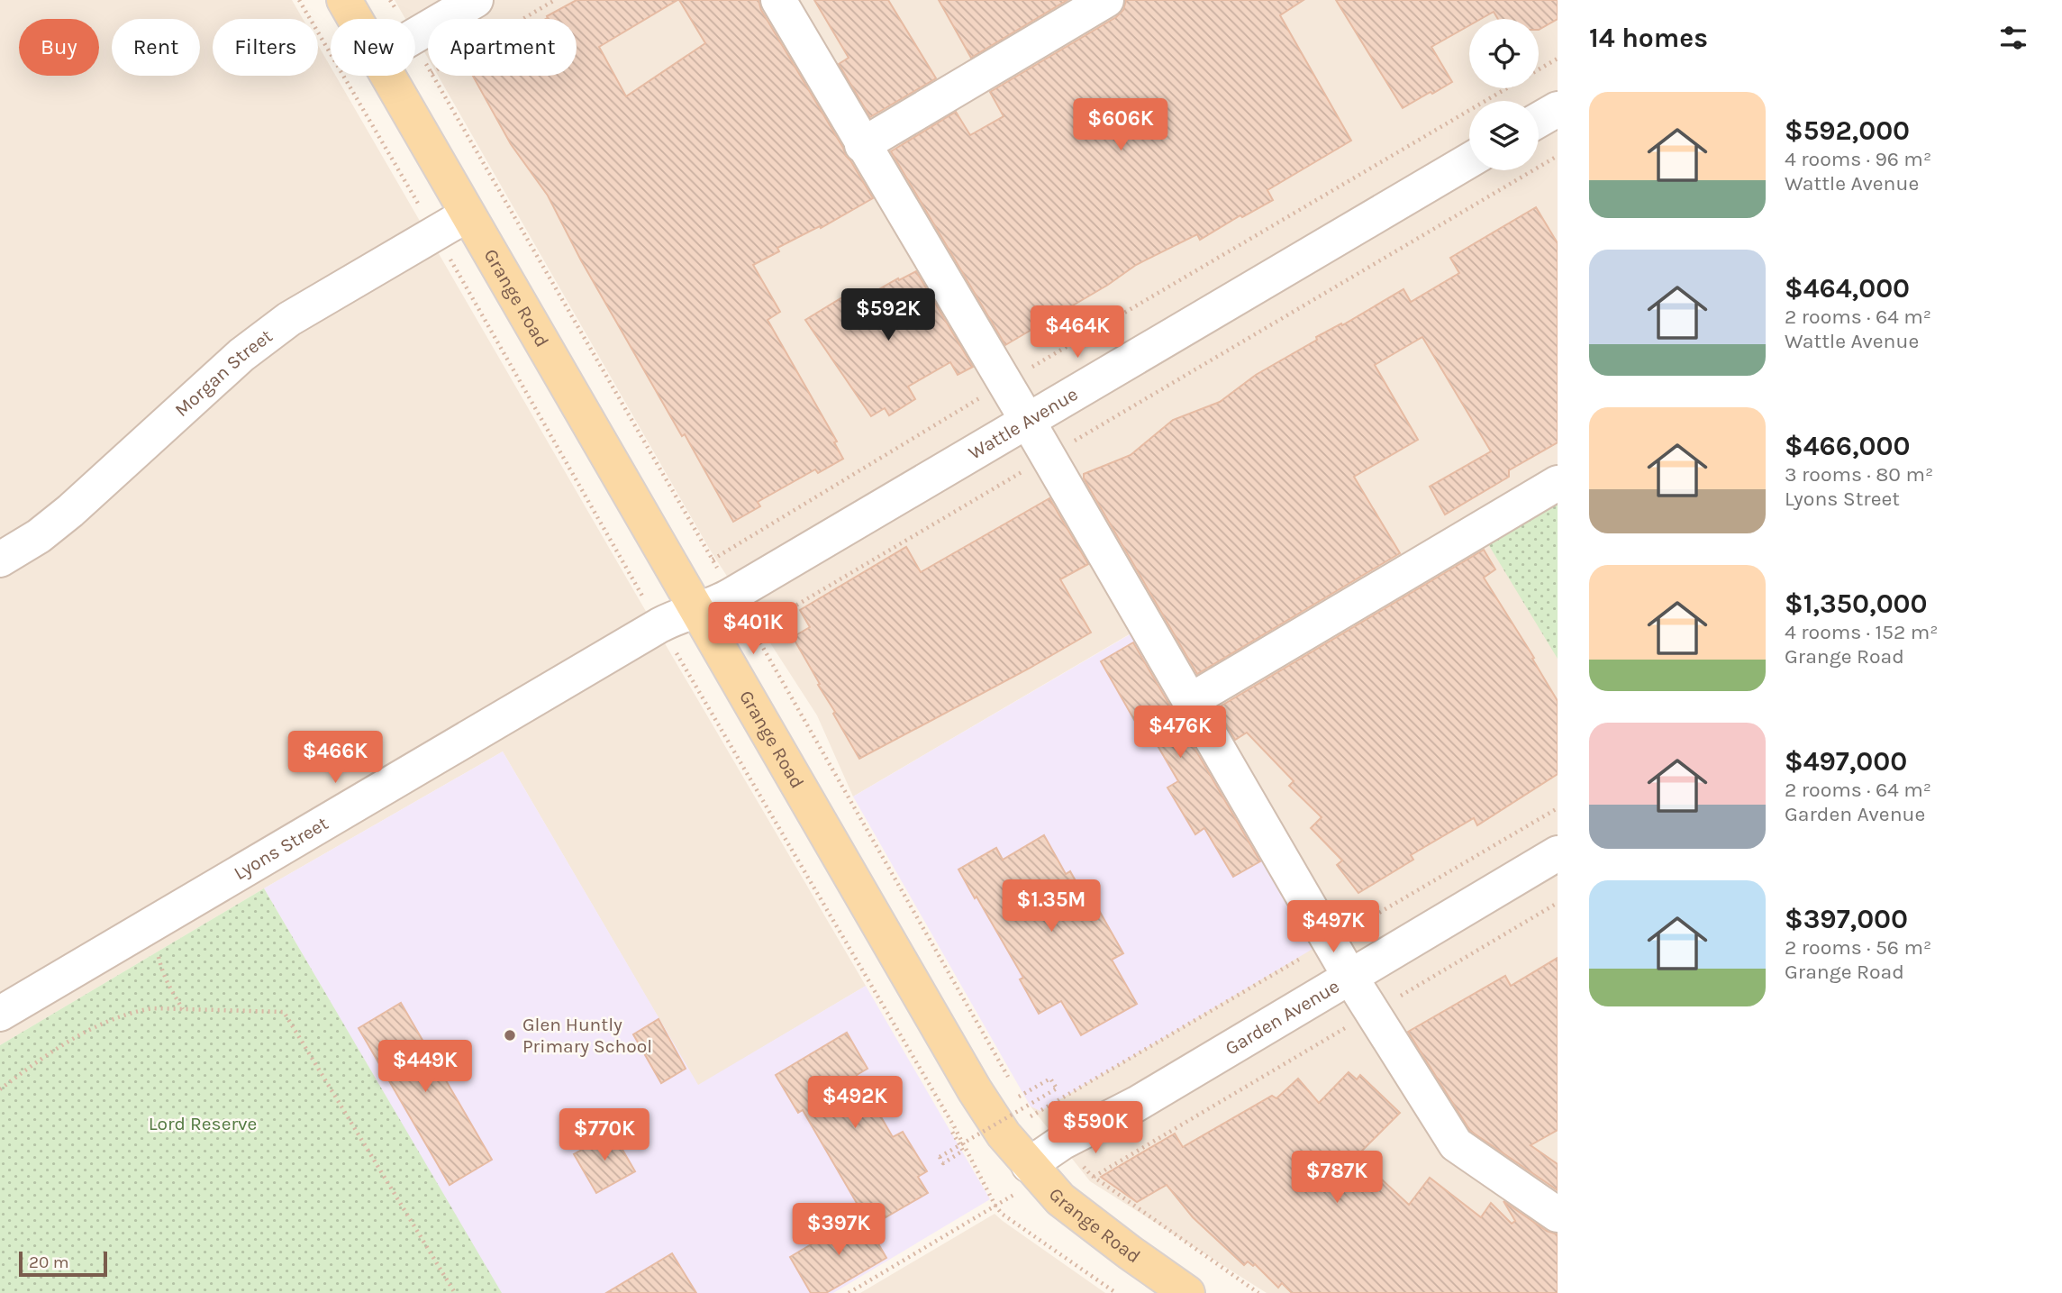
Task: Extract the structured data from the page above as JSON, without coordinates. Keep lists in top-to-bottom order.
{
  "streets": {
    "main road": ["Grange Road"],
    "street": [
      "Morgan Street",
      "Wattle Avenue",
      "Lyons Street",
      "Garden Avenue"
    ]
  },
  "crossings": [
    ["Grange Road", "Morgan Street"],
    ["Grange Road", "Wattle Avenue"],
    ["Grange Road", "Lyons Street"],
    ["Grange Road", "Garden Avenue"],
    ["Wattle Avenue", "Lyons Street"]
  ],
  "parks": ["Lord Reserve"],
  "places": ["Glen Huntly Primary School"],
  "scale_bar": "20 m",
  "page": {
    "heading": "14 homes",
    "chip": [
      "Buy",
      "Rent",
      "Filters",
      "New",
      "Apartment"
    ],
    "list": [
      {
        "name": "$592,000",
        "note": "4 rooms · 96 m² · Wattle Avenue"
      },
      {
        "name": "$464,000",
        "note": "2 rooms · 64 m² · Wattle Avenue"
      },
      {
        "name": "$466,000",
        "note": "3 rooms · 80 m² · Lyons Street"
      },
      {
        "name": "$1,350,000",
        "note": "4 rooms · 152 m² · Grange Road"
      },
      {
        "name": "$497,000",
        "note": "2 rooms · 64 m² · Garden Avenue"
      },
      {
        "name": "$397,000",
        "note": "2 rooms · 56 m² · Grange Road"
      }
    ],
    "price": [
      "$606K",
      "$592K",
      "$464K",
      "$401K",
      "$476K",
      "$466K",
      "$1.35M",
      "$497K",
      "$449K",
      "$492K",
      "$590K",
      "$770K",
      "$787K",
      "$397K"
    ],
    "scale": "20 m"
  }
}
